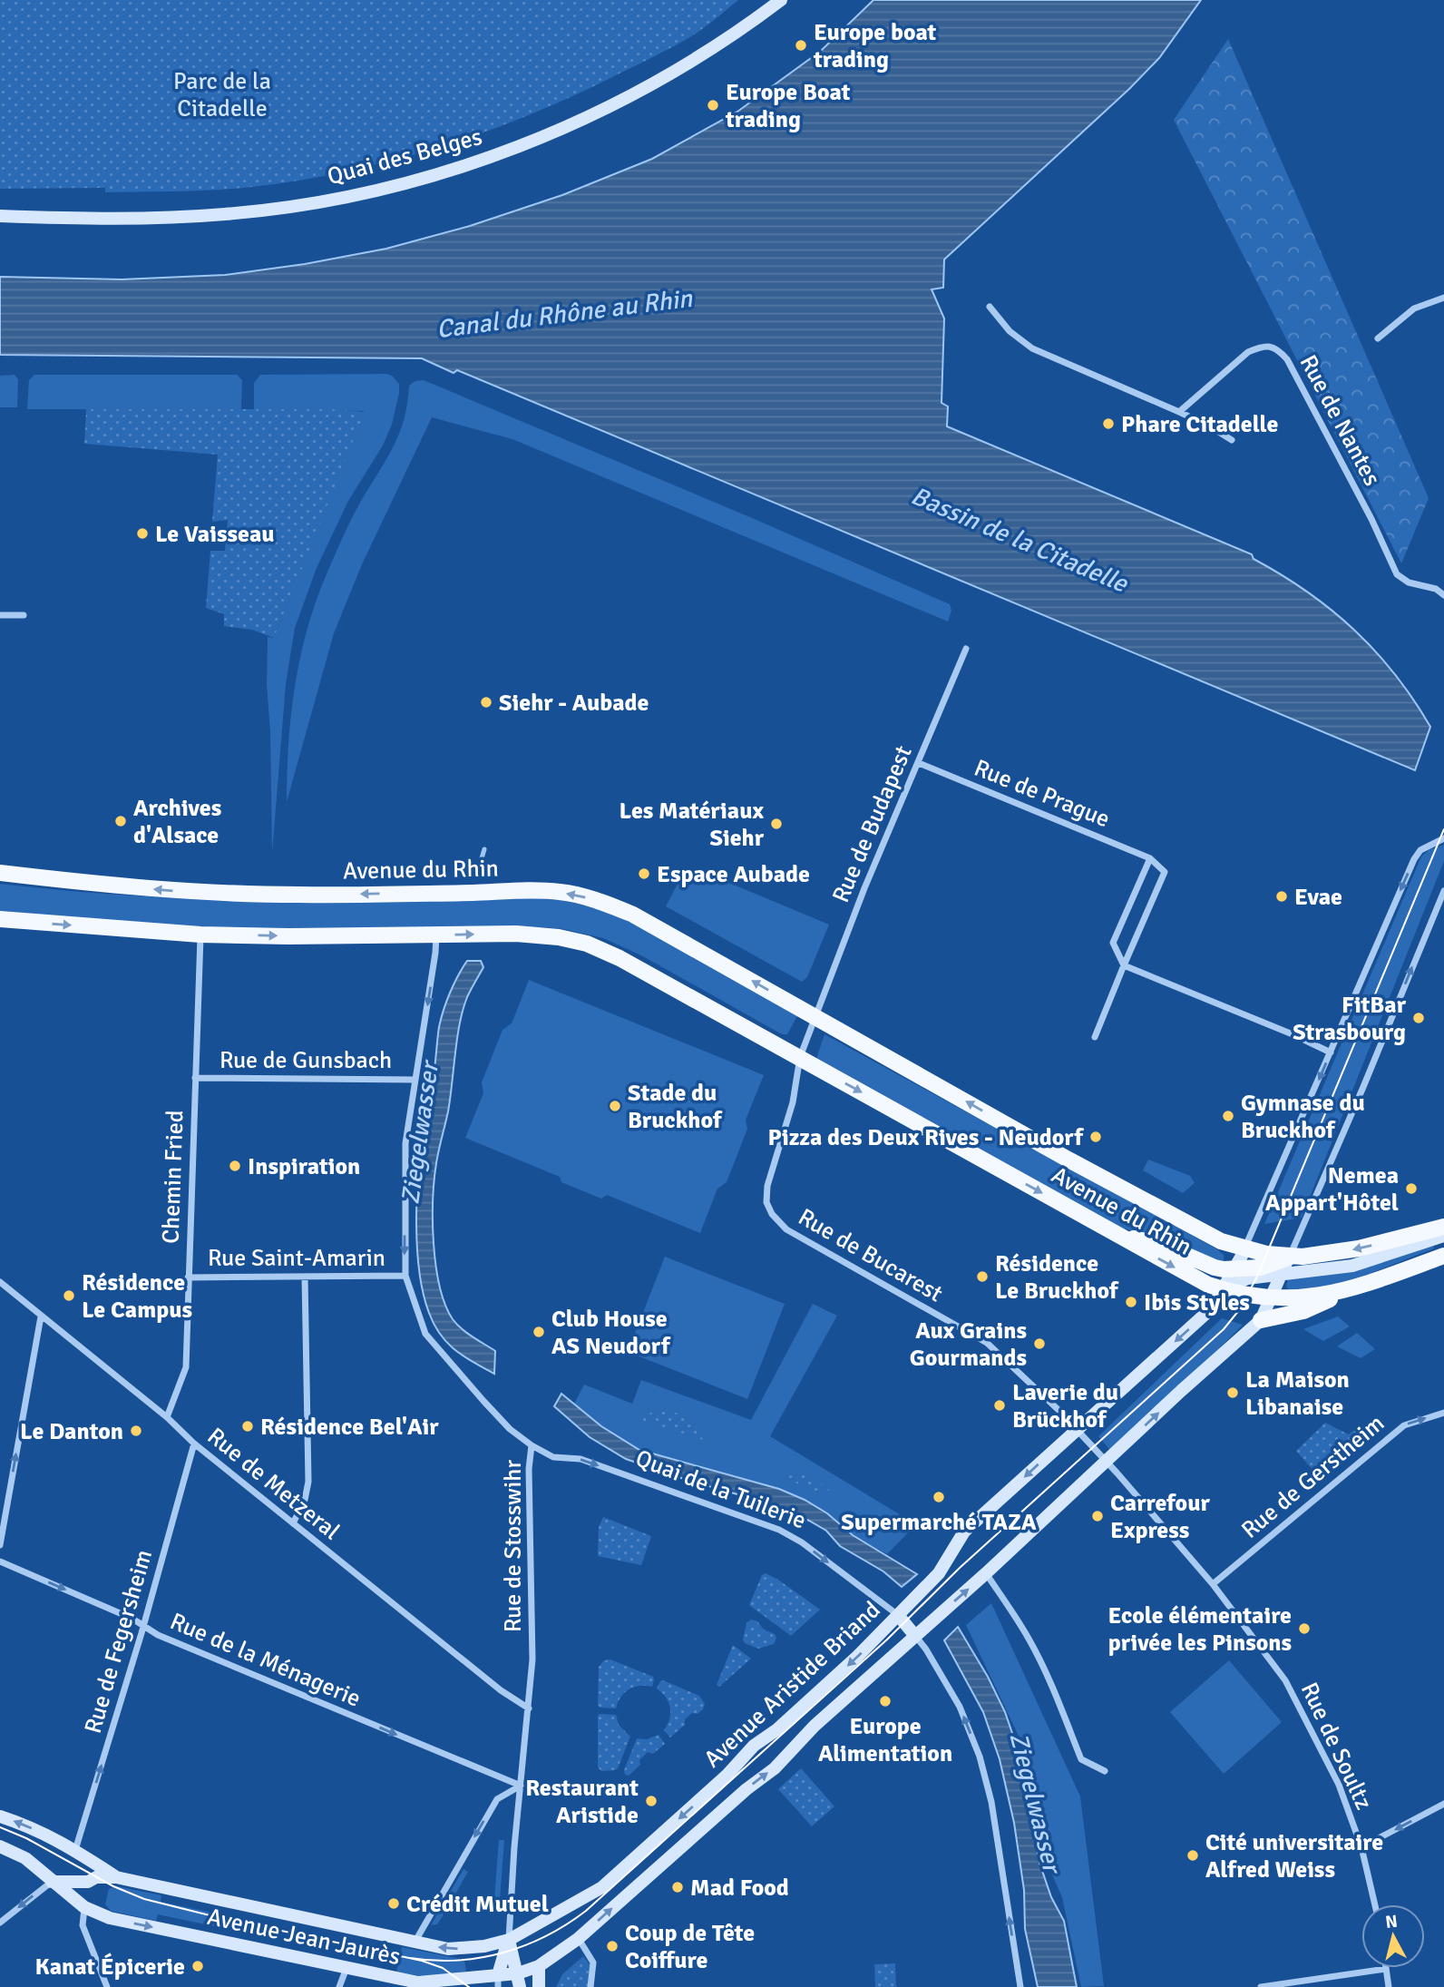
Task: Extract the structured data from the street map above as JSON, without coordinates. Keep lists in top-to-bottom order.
{
  "streets": {
    "main road": [
      "Quai des Belges",
      "Avenue du Rhin",
      "Quai de la Tuilerie",
      "Avenue Aristide Briand",
      "Avenue Jean Jaurès"
    ],
    "street": [
      "Rue de Nantes",
      "Rue de Prague",
      "Rue de Budapest",
      "Rue de Gunsbach",
      "Chemin Fried",
      "Rue de Bucarest",
      "Rue Saint-Amarin",
      "Rue de Gerstheim",
      "Rue de Metzeral",
      "Rue de Stosswihr",
      "Rue de Fegersheim",
      "Rue de la Ménagerie",
      "Rue de Soultz"
    ]
  },
  "crossings": [
    ["Rue de Prague", "Rue de Budapest"],
    ["Rue de Budapest", "Avenue du Rhin"],
    ["Avenue du Rhin", "Chemin Fried"],
    ["Avenue du Rhin", "Rue de Bucarest"],
    ["Avenue du Rhin", "Rue de Stosswihr"],
    ["Avenue du Rhin", "Avenue Aristide Briand"],
    ["Rue de Gunsbach", "Chemin Fried"],
    ["Rue de Gunsbach", "Rue de Stosswihr"],
    ["Chemin Fried", "Rue Saint-Amarin"],
    ["Chemin Fried", "Rue de Metzeral"],
    ["Rue de Bucarest", "Avenue Aristide Briand"],
    ["Rue Saint-Amarin", "Rue de Stosswihr"],
    ["Rue de Gerstheim", "Rue de Soultz"],
    ["Rue de Metzeral", "Rue de Stosswihr"],
    ["Rue de Metzeral", "Rue de Fegersheim"],
    ["Quai de la Tuilerie", "Rue de Stosswihr"],
    ["Quai de la Tuilerie", "Avenue Aristide Briand"],
    ["Rue de Stosswihr", "Rue de la Ménagerie"],
    ["Rue de Stosswihr", "Avenue Aristide Briand"],
    ["Rue de Stosswihr", "Avenue Jean Jaurès"],
    ["Rue de Fegersheim", "Rue de la Ménagerie"],
    ["Rue de Fegersheim", "Avenue Jean Jaurès"],
    ["Avenue Aristide Briand", "Rue de Soultz"],
    ["Avenue Aristide Briand", "Avenue Jean Jaurès"]
  ],
  "one_way": ["Rue de Gerstheim", "Rue de Fegersheim", "Rue de la Ménagerie"],
  "water": ["Canal du Rhône au Rhin", "Bassin de la Citadelle", "Ziegelwasser"],
  "parks": ["Parc de la Citadelle"],
  "places": [
    "Europe boat trading",
    "Europe Boat trading",
    "Phare Citadelle",
    "Le Vaisseau",
    "Siehr - Aubade",
    "Archives d'Alsace",
    "Les Matériaux Siehr",
    "Espace Aubade",
    "Evae",
    "FitBar Strasbourg",
    "Stade du Bruckhof",
    "Gymnase du Bruckhof",
    "Pizza des Deux Rives - Neudorf",
    "Inspiration",
    "Nemea Appart'Hôtel",
    "Résidence Le Bruckhof",
    "Résidence Le Campus",
    "Ibis Styles",
    "Club House AS Neudorf",
    "Aux Grains Gourmands",
    "La Maison Libanaise",
    "Laverie du Brückhof",
    "Résidence Bel'Air",
    "Le Danton",
    "Supermarché TAZA",
    "Carrefour Express",
    "Ecole élémentaire privée les Pinsons",
    "Europe Alimentation",
    "Restaurant Aristide",
    "Cité universitaire Alfred Weiss",
    "Mad Food",
    "Crédit Mutuel",
    "Coup de Tête Coiffure",
    "Kanat Épicerie"
  ],
  "north": "top"
}
